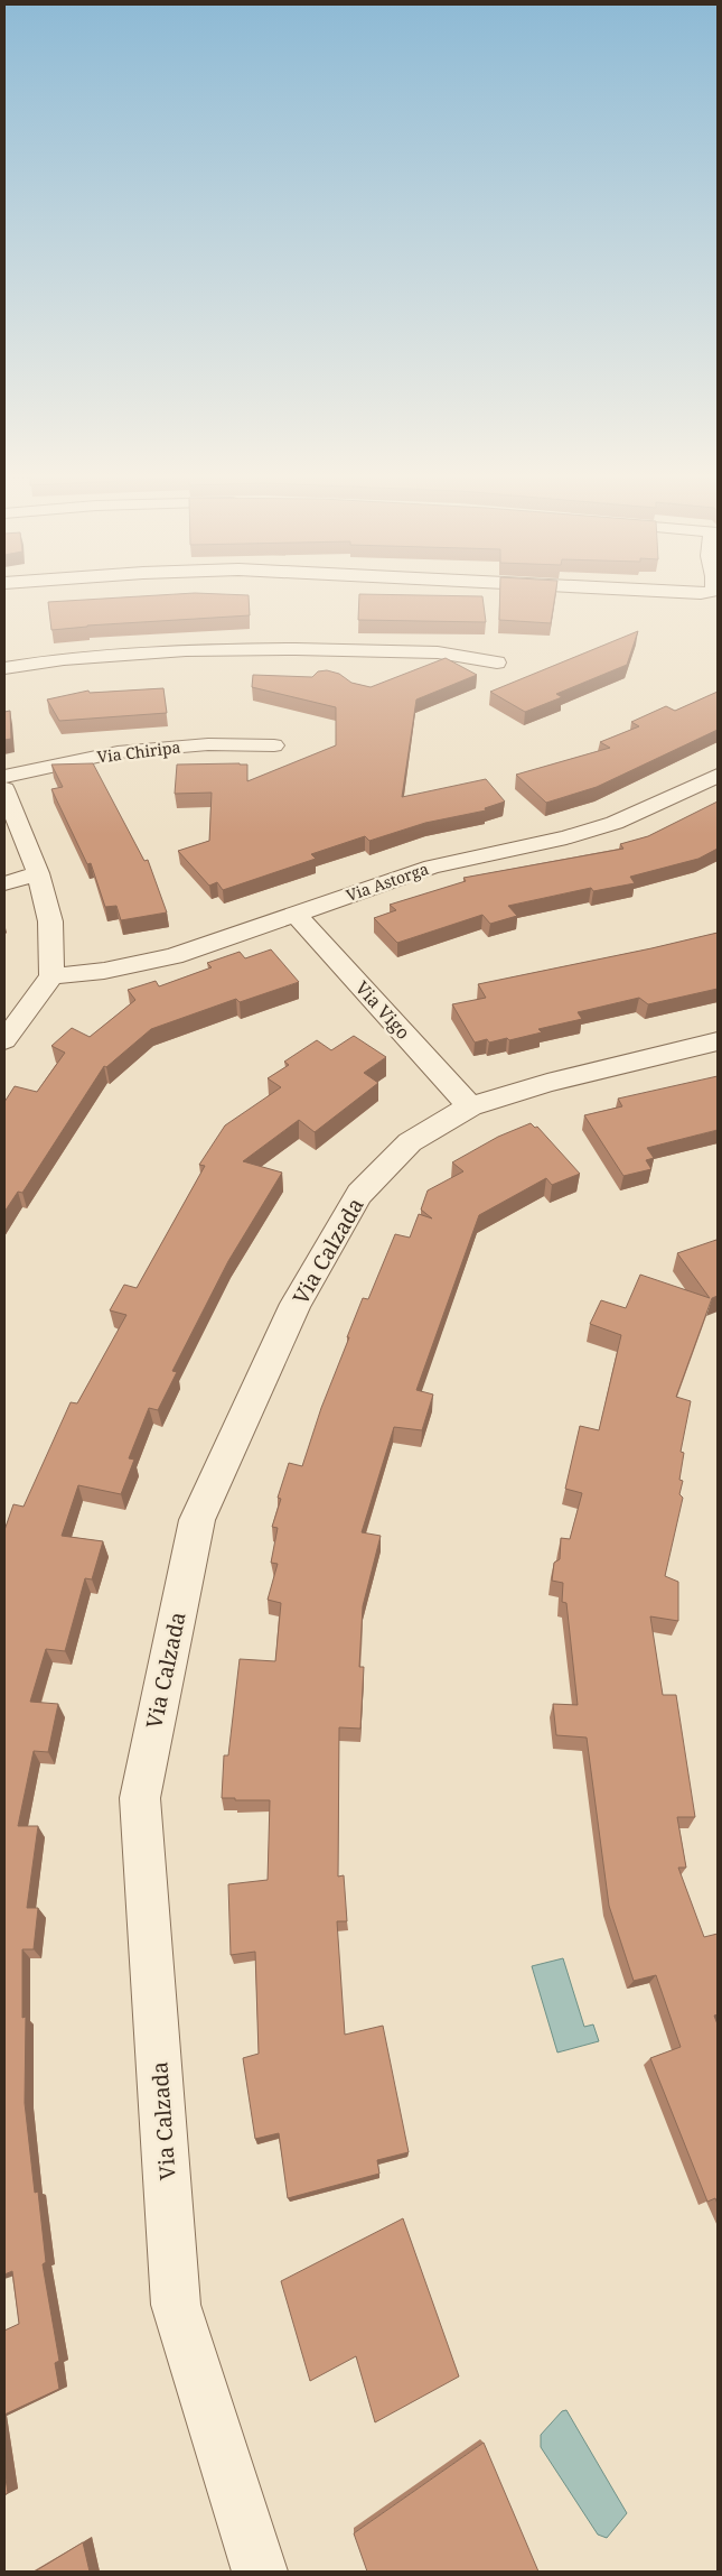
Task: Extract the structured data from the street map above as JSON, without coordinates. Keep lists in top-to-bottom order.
{
  "streets": {
    "street": [
      "Via Chiripa",
      "Via Astorga",
      "Via Vigo",
      "Via Calzada"
    ]
  },
  "crossings": [
    ["Via Astorga", "Via Vigo"],
    ["Via Vigo", "Via Calzada"]
  ]
}
